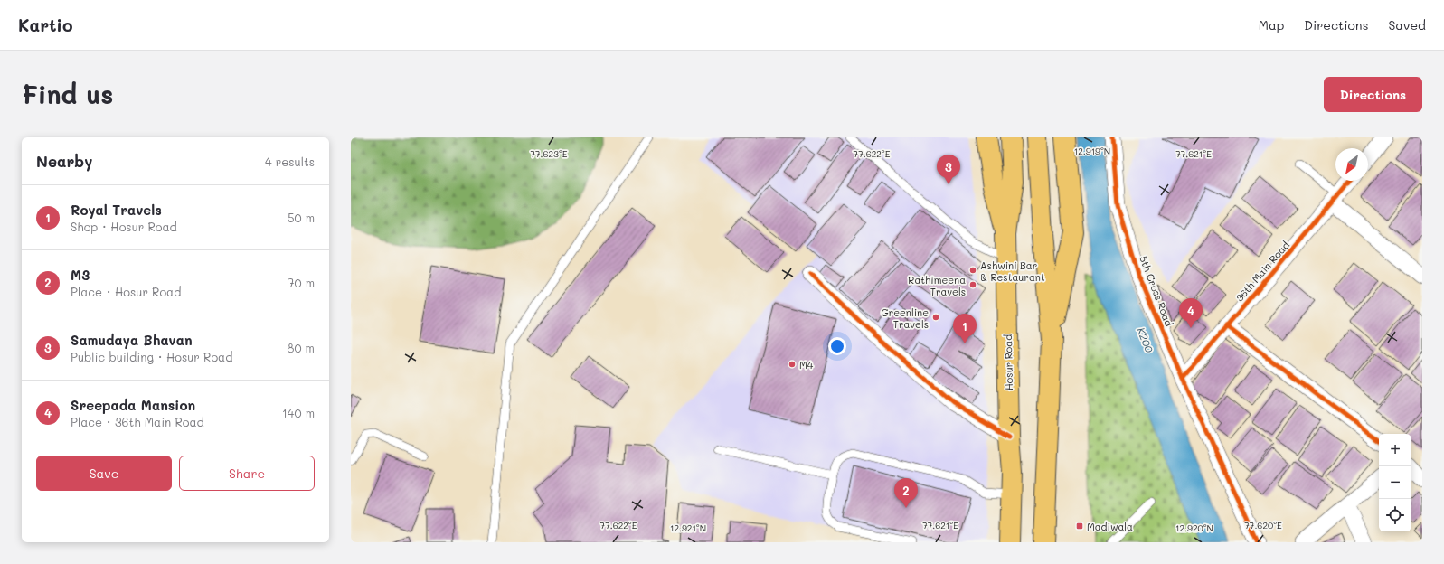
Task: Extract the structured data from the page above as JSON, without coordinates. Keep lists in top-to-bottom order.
{
  "streets": {
    "highway": ["Hosur Road"],
    "street": ["36th Main Road", "5th Cross Road"]
  },
  "crossings": [
    ["36th Main Road", "5th Cross Road"]
  ],
  "water": ["K200"],
  "places": {
    "other": [
      "Ashwini Bar & Restaurant",
      "Rathimeena Travels",
      "Greenline Travels",
      "M4"
    ],
    "transit": ["Madiwala"]
  },
  "north": "bottom left",
  "page": {
    "header": "Kartio",
    "nav": ["Map", "Directions", "Saved"],
    "buttons": [
      "Directions",
      ["Save", "Share"]
    ],
    "title": "Find us",
    "heading": ["Nearby", "4 results"],
    "pins": [
      "3",
      "4",
      "1",
      "2"
    ],
    "list": [
      {
        "mark": "1",
        "name": "Royal Travels",
        "note": "Shop · Hosur Road",
        "value": "50 m"
      },
      {
        "mark": "2",
        "name": "M3",
        "note": "Place · Hosur Road",
        "value": "70 m"
      },
      {
        "mark": "3",
        "name": "Samudaya Bhavan",
        "note": "Public building · Hosur Road",
        "value": "80 m"
      },
      {
        "mark": "4",
        "name": "Sreepada Mansion",
        "note": "Place · 36th Main Road",
        "value": "140 m"
      }
    ],
    "map_buttons": ["+", "−"]
  },
  "coordinates": [
    "12.919°N",
    "77.622°E",
    "77.621°E",
    "77.623°E",
    "77.620°E",
    "12.921°N",
    "12.920°N"
  ]
}
